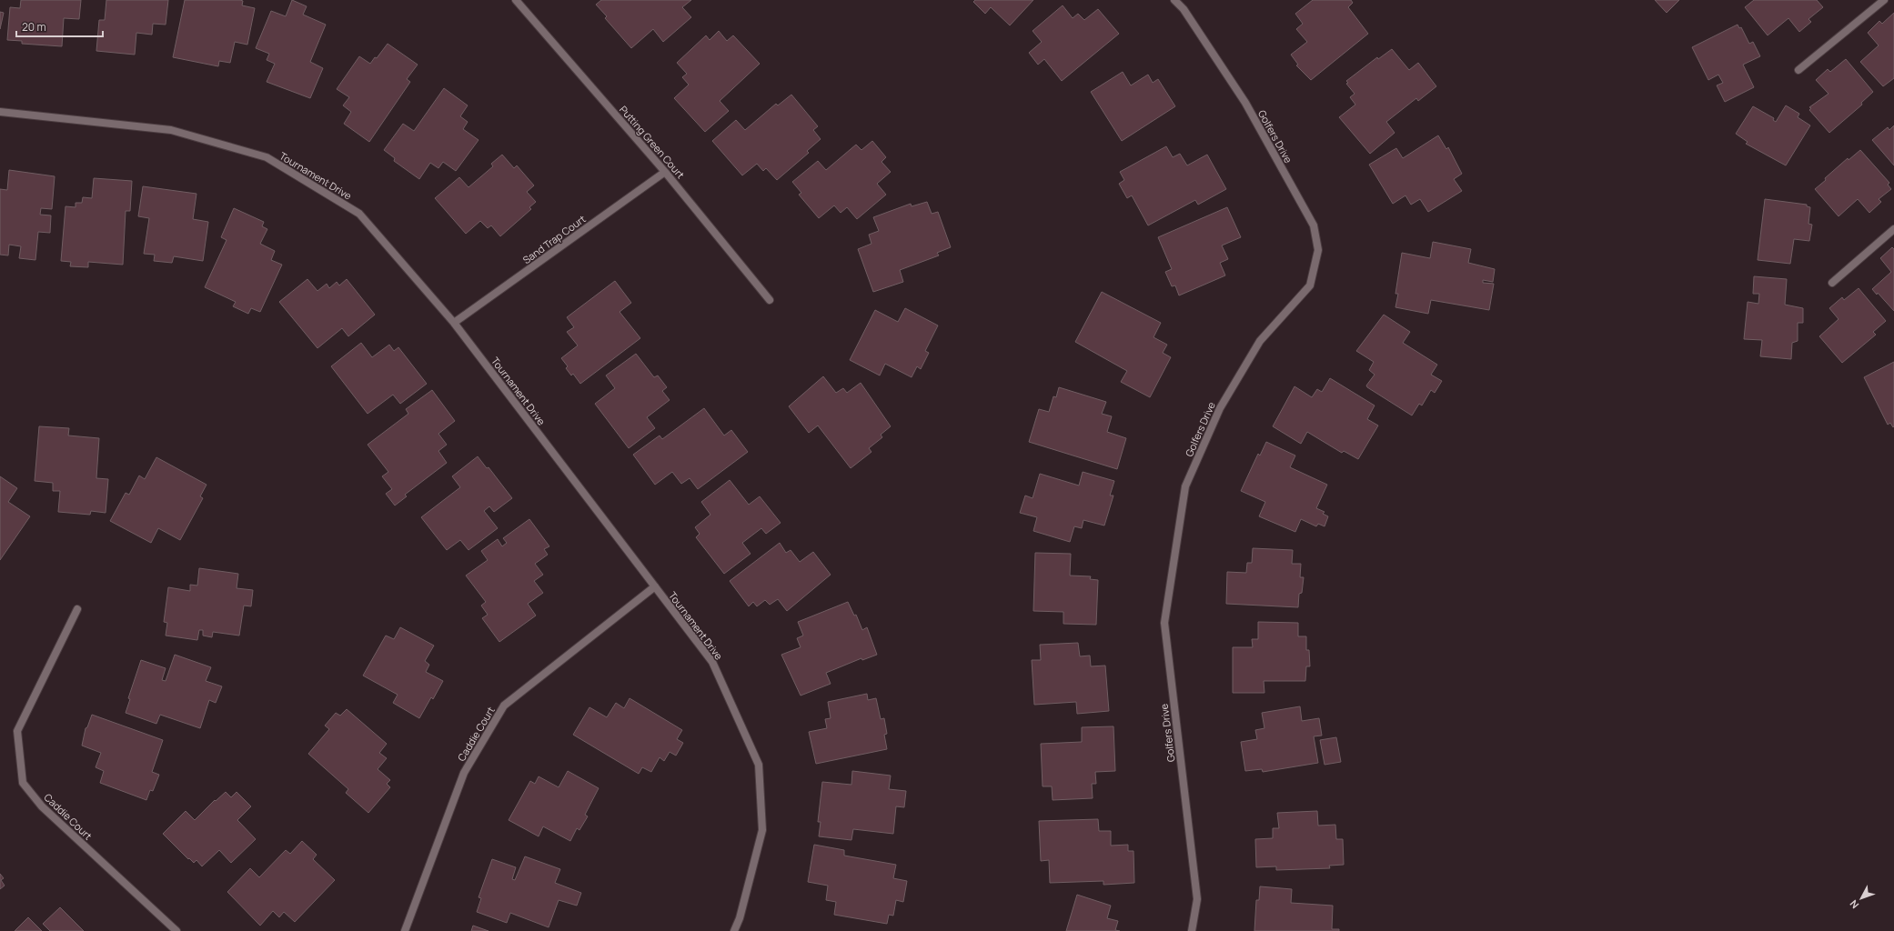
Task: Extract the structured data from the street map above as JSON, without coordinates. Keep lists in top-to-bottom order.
{
  "streets": {
    "street": [
      "Golfers Drive",
      "Putting Green Court",
      "Tournament Drive",
      "Sand Trap Court",
      "Caddie Court"
    ]
  },
  "crossings": [
    ["Putting Green Court", "Sand Trap Court"],
    ["Tournament Drive", "Sand Trap Court"],
    ["Tournament Drive", "Caddie Court"]
  ],
  "scale_bar": "20 m",
  "north": "bottom left"
}
